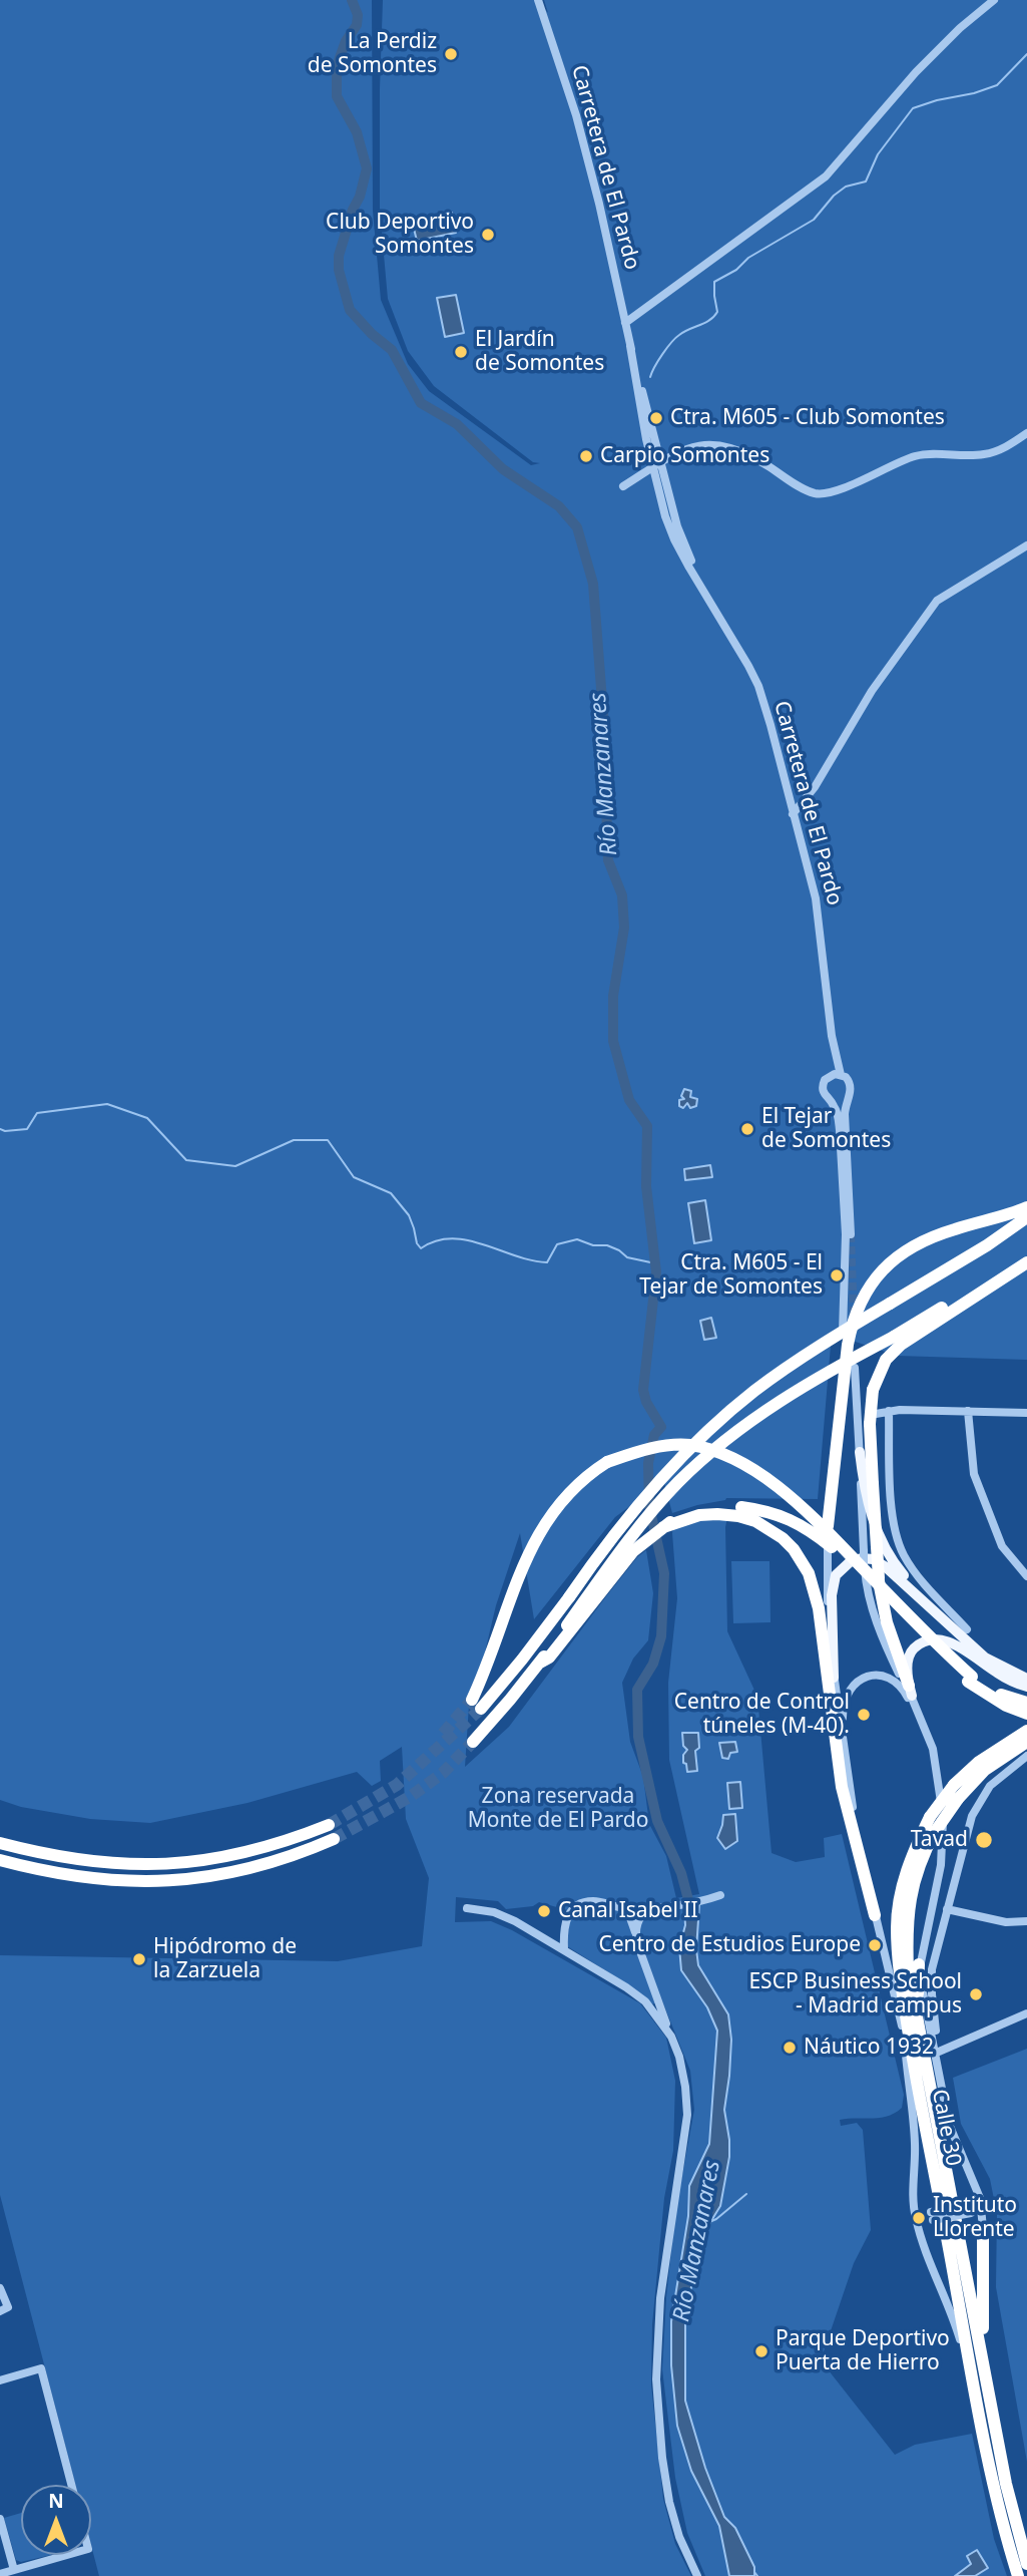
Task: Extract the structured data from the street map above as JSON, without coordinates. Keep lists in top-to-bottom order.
{
  "streets": {
    "highway": ["Calle 30"],
    "street": ["Carretera de El Pardo"]
  },
  "water": ["Río Manzanares"],
  "parks": ["Zona reservada Monte de El Pardo"],
  "places": [
    "La Perdiz de Somontes",
    "Club Deportivo Somontes",
    "El Jardín de Somontes",
    "Ctra. M605 - Club Somontes",
    "Carpio Somontes",
    "El Tejar de Somontes",
    "Ctra. M605 - El Tejar de Somontes",
    "Centro de Control túneles (M-40).",
    "Tavad",
    "Canal Isabel II",
    "Centro de Estudios Europe",
    "Hipódromo de la Zarzuela",
    "ESCP Business School - Madrid campus",
    "Náutico 1932",
    "Instituto Llorente",
    "Parque Deportivo Puerta de Hierro"
  ],
  "north": "top"
}
